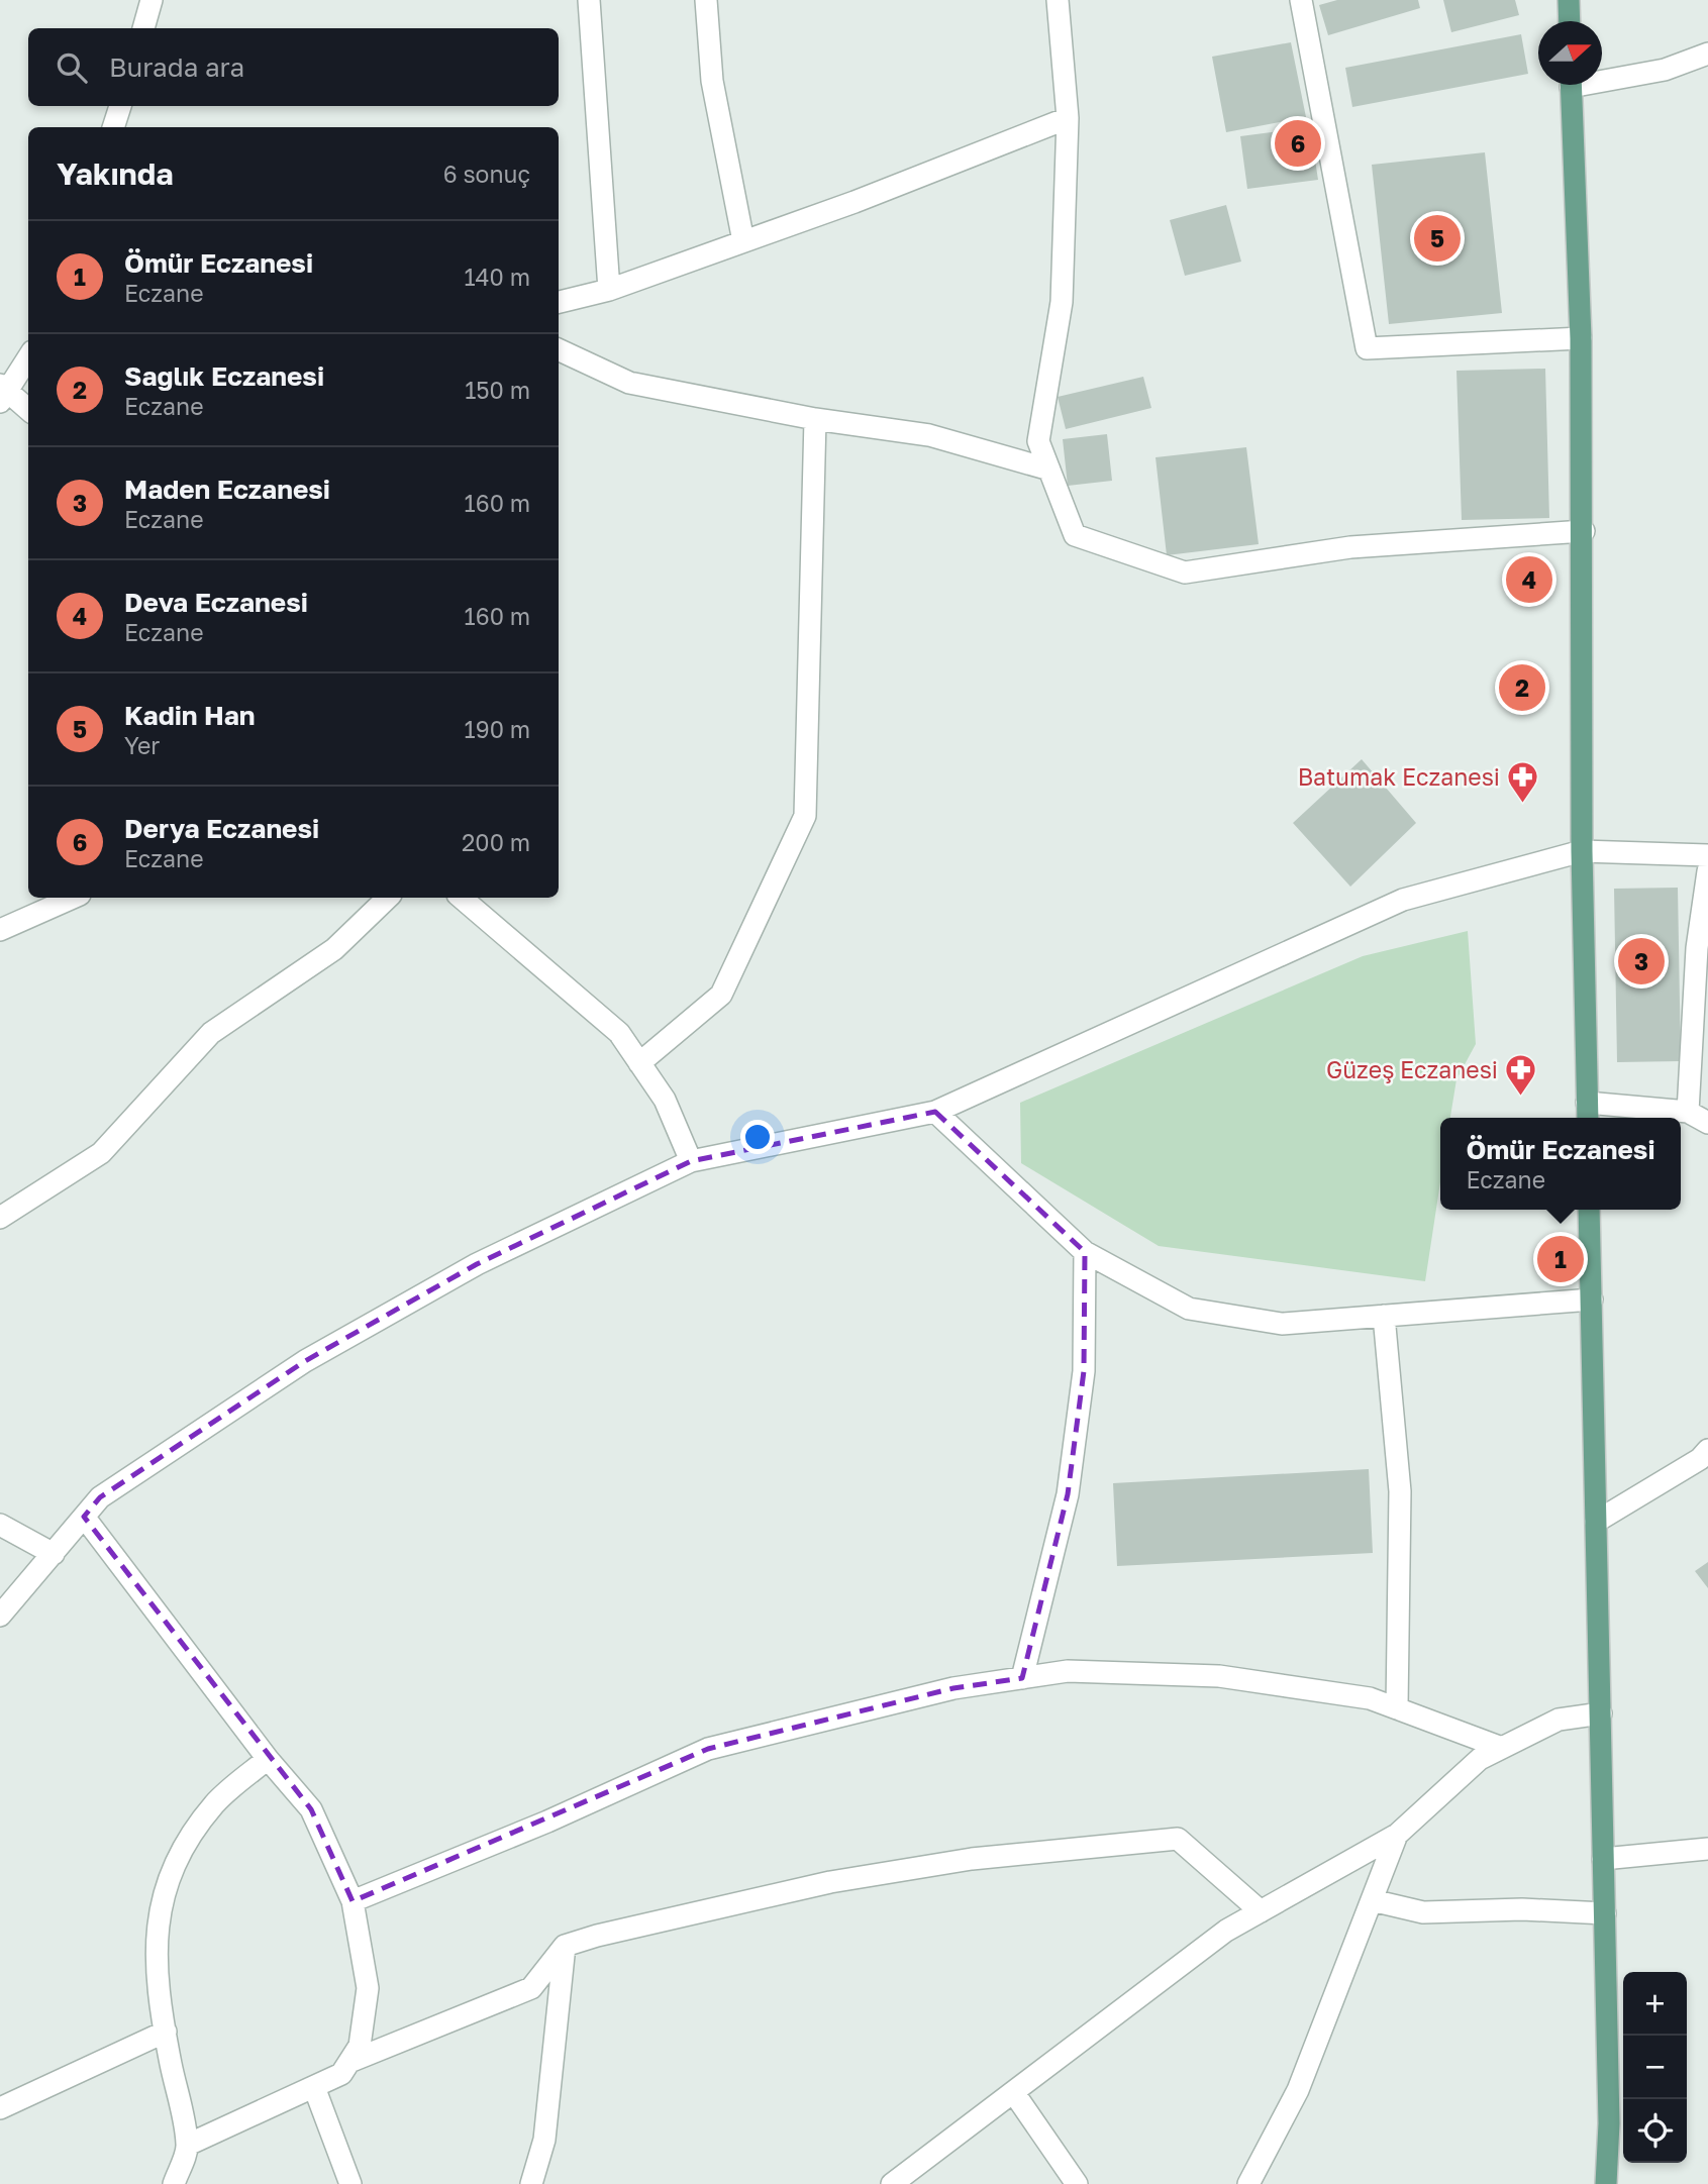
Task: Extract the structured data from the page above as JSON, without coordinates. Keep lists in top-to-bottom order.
{
  "places": {
    "pharmacy": ["Batumak Eczanesi", "Güzeş Eczanesi"]
  },
  "north": "right",
  "page": {
    "search": "Burada ara",
    "pins": [
      "6",
      "5",
      "4",
      "2",
      "3",
      "1"
    ],
    "heading": ["Yakında", "6 sonuç"],
    "list": [
      {
        "mark": "1",
        "name": "Ömür Eczanesi",
        "note": "Eczane",
        "value": "140 m"
      },
      {
        "mark": "2",
        "name": "Sağlık Eczanesi",
        "note": "Eczane",
        "value": "150 m"
      },
      {
        "mark": "3",
        "name": "Maden Eczanesi",
        "note": "Eczane",
        "value": "160 m"
      },
      {
        "mark": "4",
        "name": "Deva Eczanesi",
        "note": "Eczane",
        "value": "160 m"
      },
      {
        "mark": "5",
        "name": "Kadin Han",
        "note": "Yer",
        "value": "190 m"
      },
      {
        "mark": "6",
        "name": "Derya Eczanesi",
        "note": "Eczane",
        "value": "200 m"
      }
    ],
    "popup": ["Ömür Eczanesi", "Eczane"],
    "map_buttons": ["+", "−"]
  }
}
